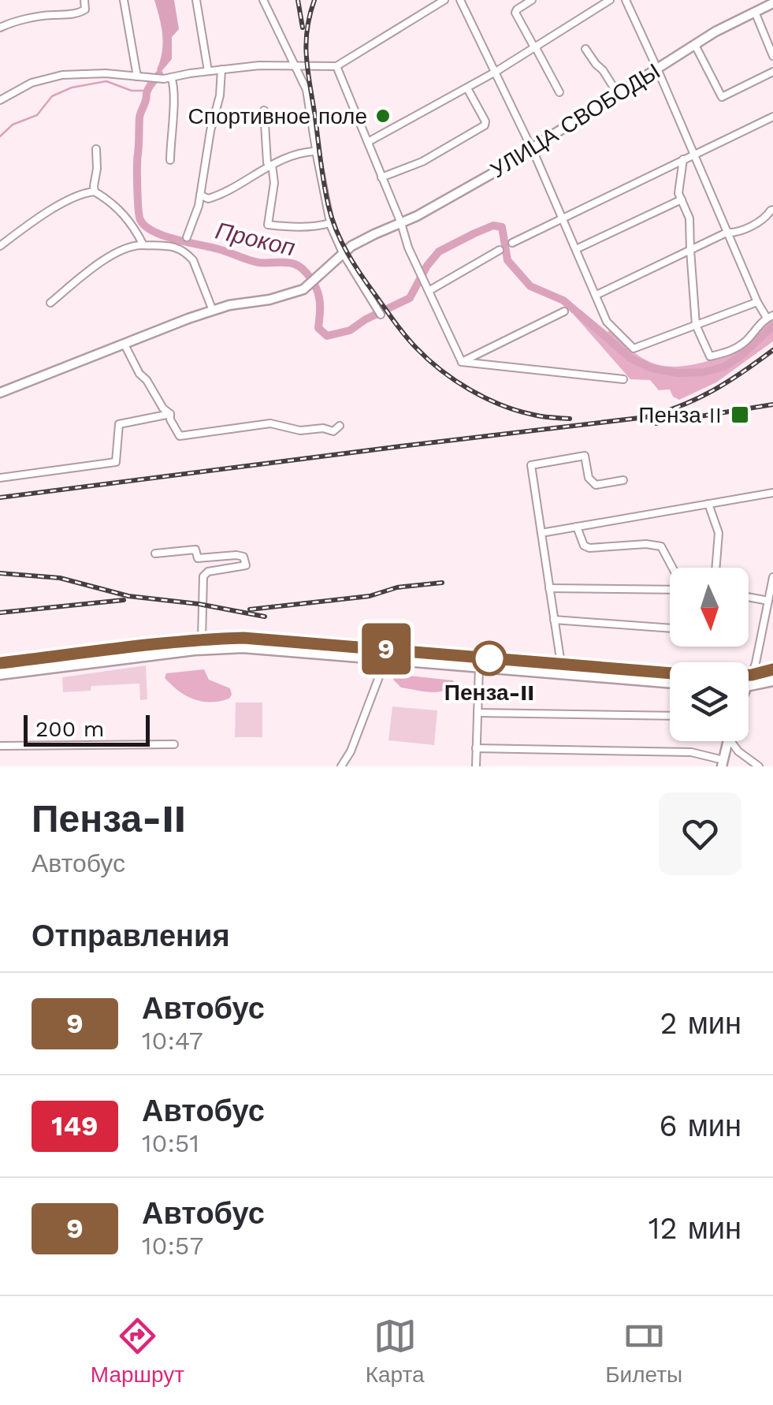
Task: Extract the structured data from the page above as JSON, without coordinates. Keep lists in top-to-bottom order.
{
  "streets": {
    "main road": ["УЛИЦА СВОБОДЫ"]
  },
  "water": ["Прокоп"],
  "places": {
    "other": ["Спортивное поле", "Пенза-II"],
    "transit": ["Пенза II"]
  },
  "lines": ["bus line 9"],
  "scale_bar": "200 m",
  "north": "bottom",
  "page": {
    "on_map": "9",
    "scale": "200 m",
    "heading": [
      ["Пенза-II", "Автобус"],
      "Отправления"
    ],
    "list": [
      {
        "mark": "9",
        "name": "Автобус",
        "note": "10:47",
        "value": "2 мин"
      },
      {
        "mark": "149",
        "name": "Автобус",
        "note": "10:51",
        "value": "6 мин"
      },
      {
        "mark": "9",
        "name": "Автобус",
        "note": "10:57",
        "value": "12 мин"
      }
    ],
    "tabs": ["Маршрут", "Карта", "Билеты"]
  }
}
